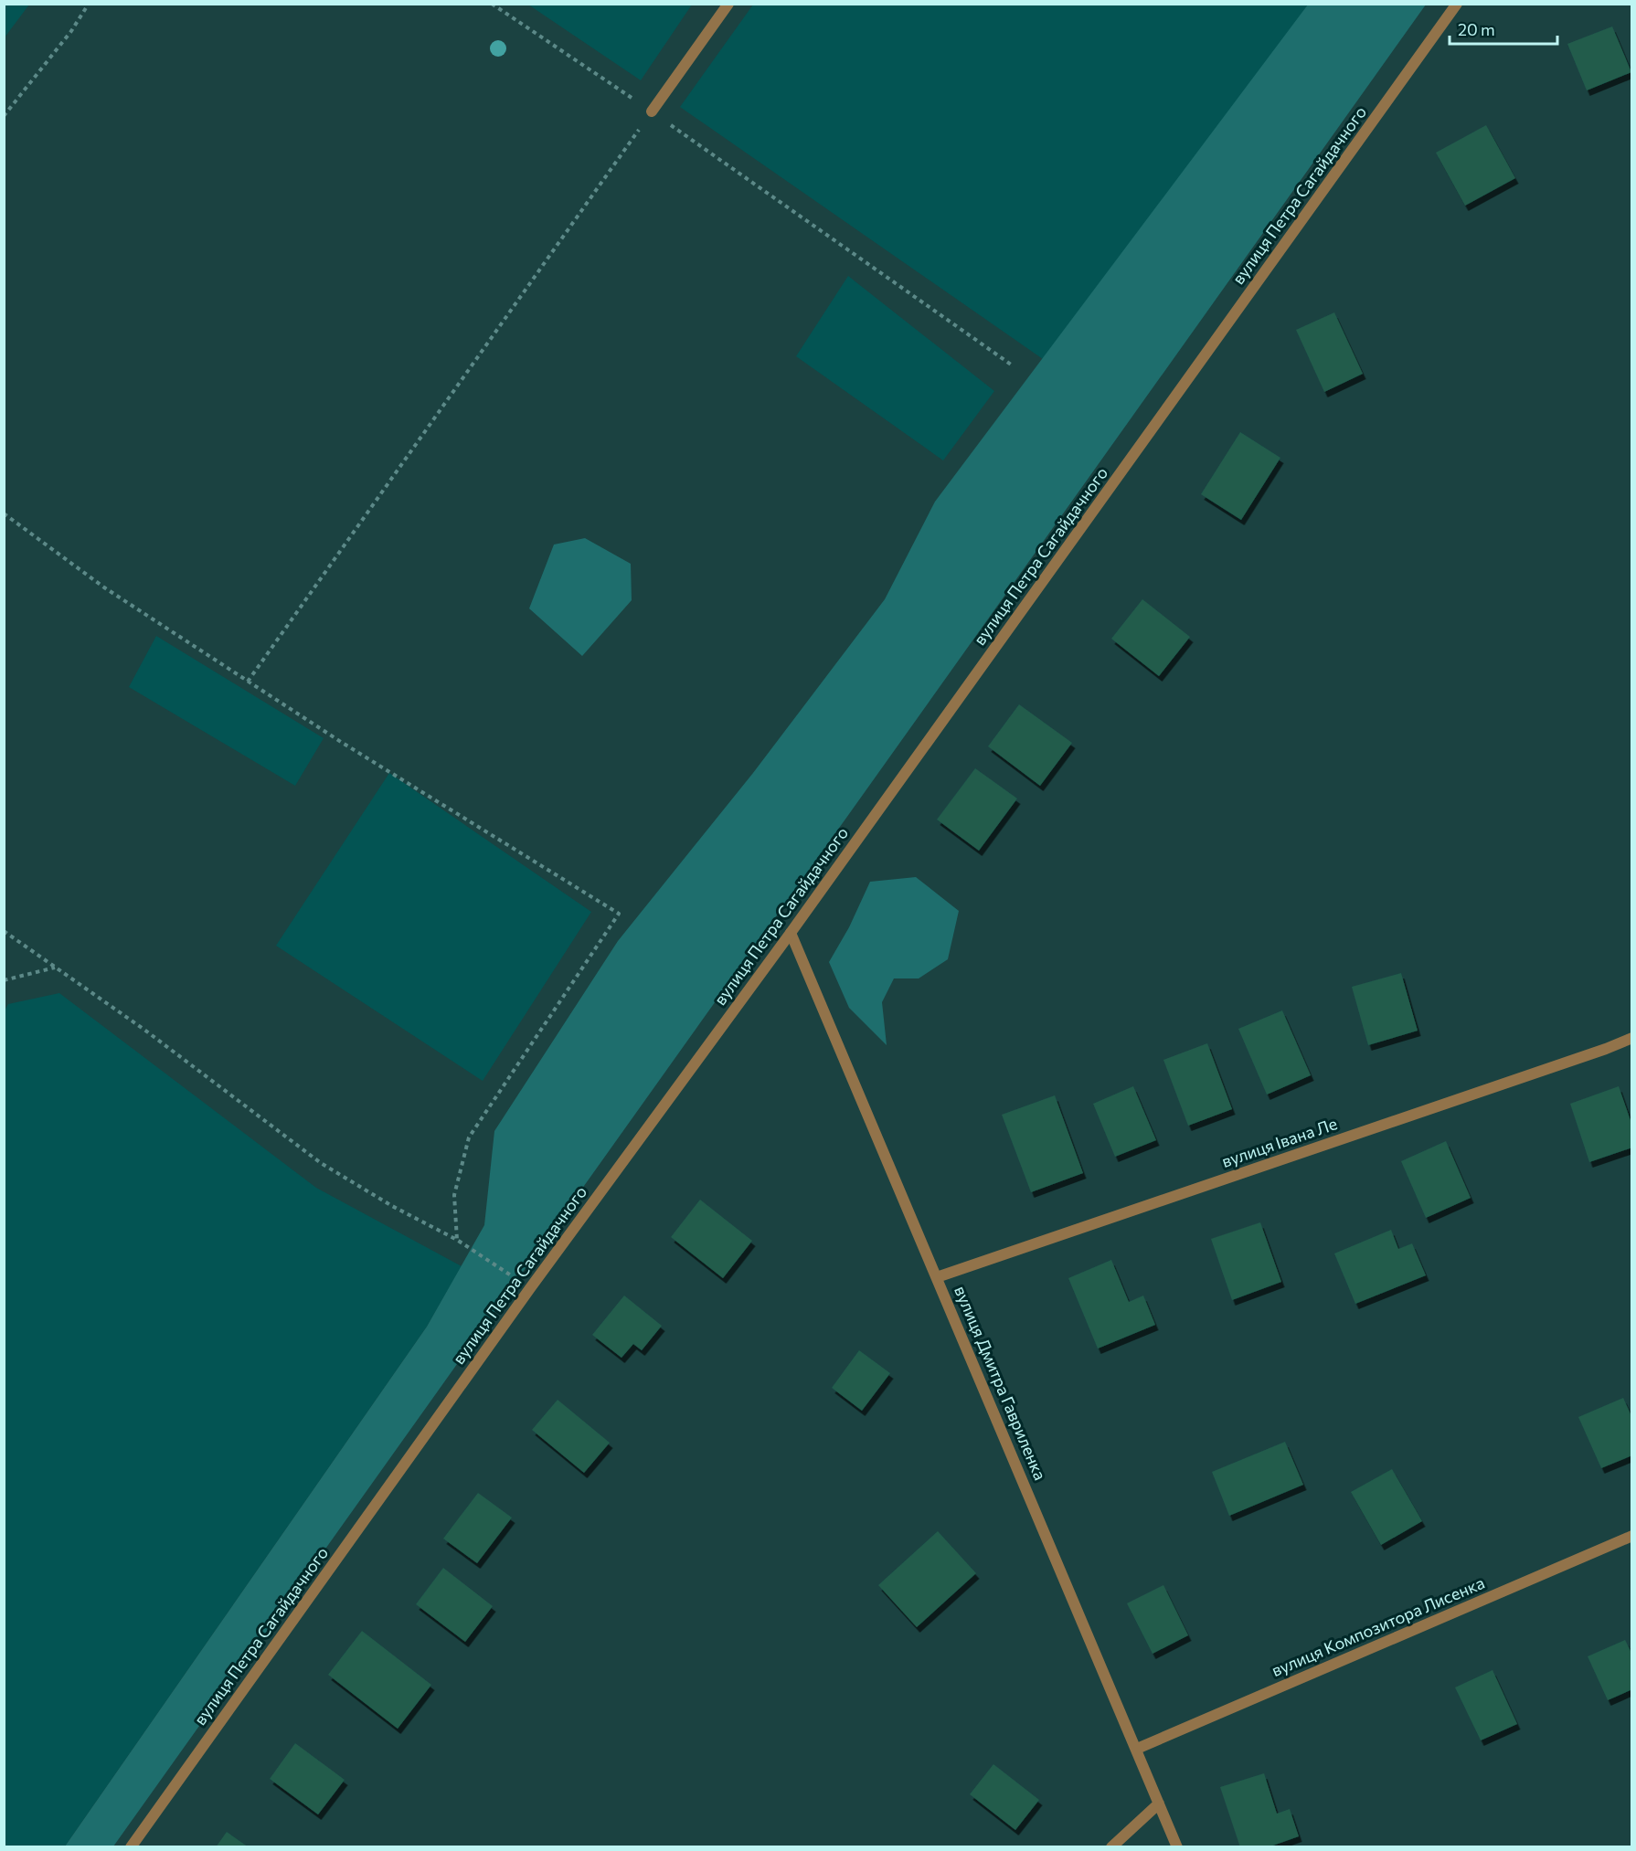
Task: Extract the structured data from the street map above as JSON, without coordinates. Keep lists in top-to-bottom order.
{
  "streets": {
    "street": [
      "вулиця Петра Сагайдачного",
      "вулиця Івана Ле",
      "вулиця Дмитра Гавриленка",
      "вулиця Композитора Лисенка"
    ]
  },
  "crossings": [
    ["вулиця Петра Сагайдачного", "вулиця Дмитра Гавриленка"],
    ["вулиця Івана Ле", "вулиця Дмитра Гавриленка"],
    ["вулиця Дмитра Гавриленка", "вулиця Композитора Лисенка"]
  ],
  "scale_bar": "20 m"
}
